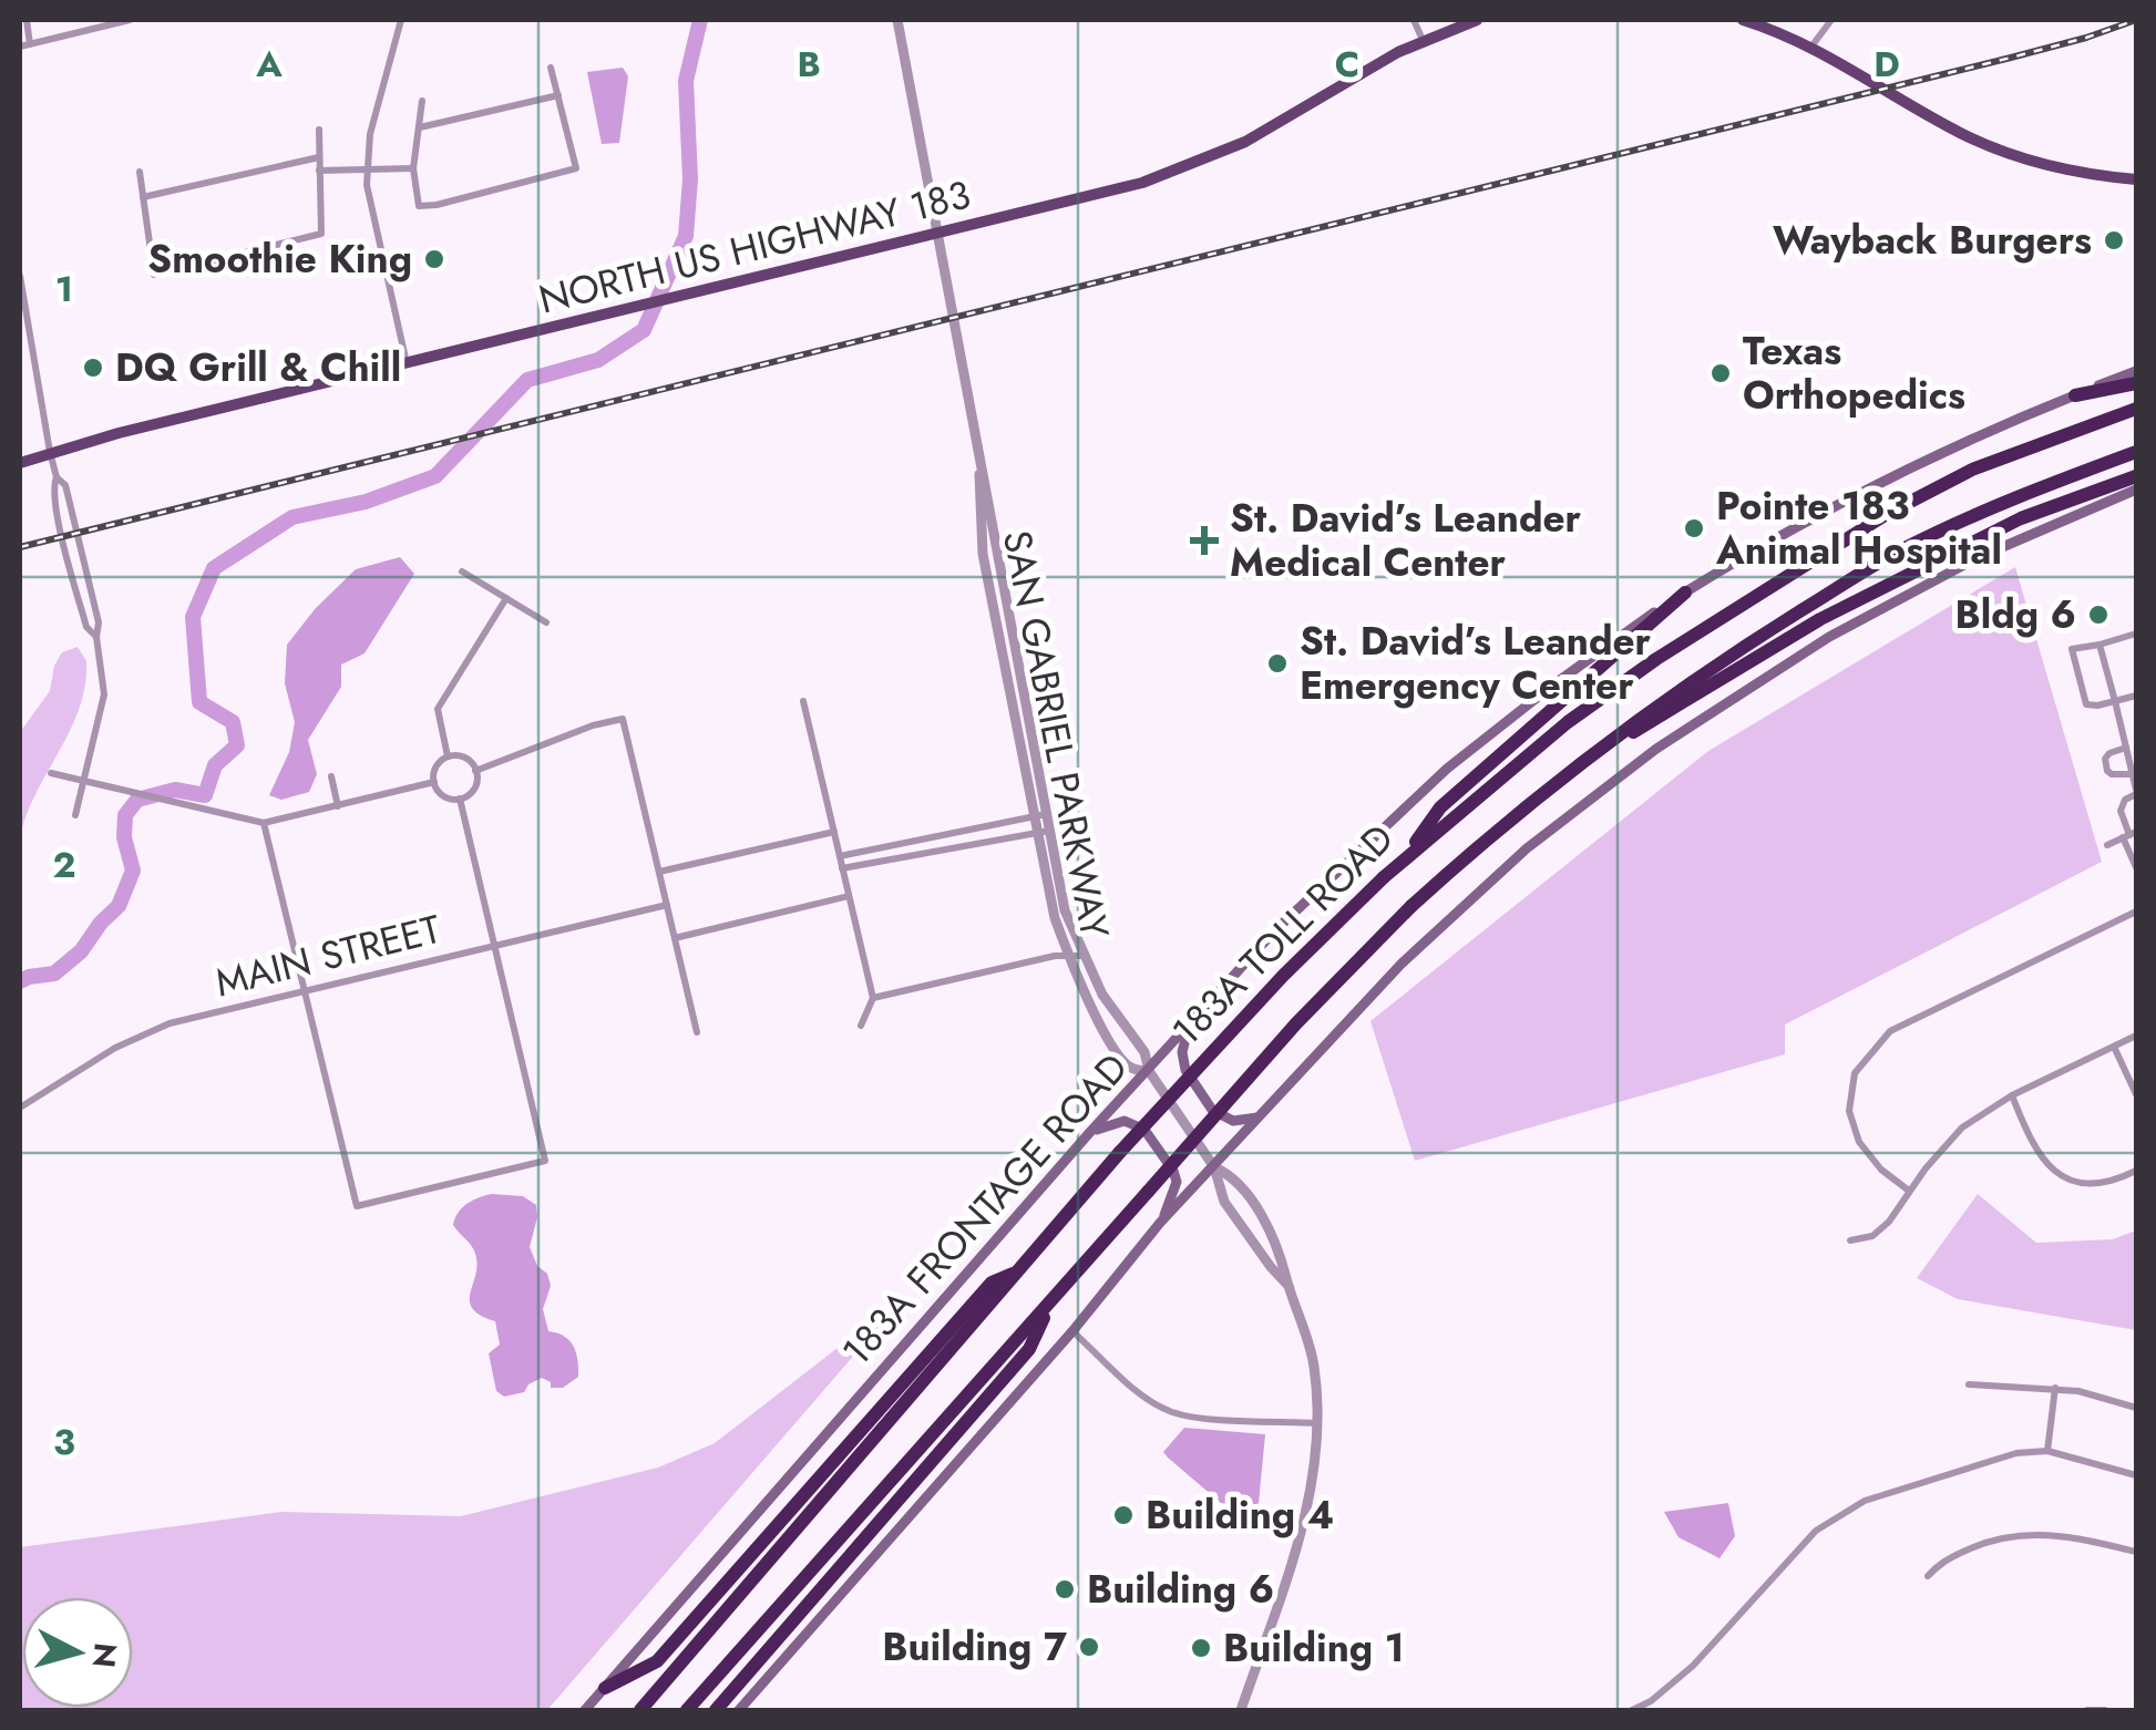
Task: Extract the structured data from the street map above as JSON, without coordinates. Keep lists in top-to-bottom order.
{
  "streets": {
    "highway": ["183A TOLL ROAD"],
    "main road": ["NORTH US HIGHWAY 183", "183A FRONTAGE ROAD"],
    "street": ["SAN GABRIEL PARKWAY", "MAIN STREET"]
  },
  "crossings": [
    ["NORTH US HIGHWAY 183", "SAN GABRIEL PARKWAY"],
    ["SAN GABRIEL PARKWAY", "183A FRONTAGE ROAD"]
  ],
  "places": {
    "other": [
      "Wayback Burgers",
      "Smoothie King",
      "DQ Grill & Chill",
      "Texas Orthopedics",
      "Pointe 183 Animal Hospital",
      "Bldg 6",
      "St. David’s Leander Emergency Center",
      "Building 4",
      "Building 6",
      "Building 7",
      "Building 1"
    ],
    "health": ["St. David’s Leander Medical Center"]
  },
  "north": "right",
  "grid": {
    "columns": [
      "A",
      "B",
      "C",
      "D"
    ],
    "rows": ["1", "2", "3"]
  }
}
